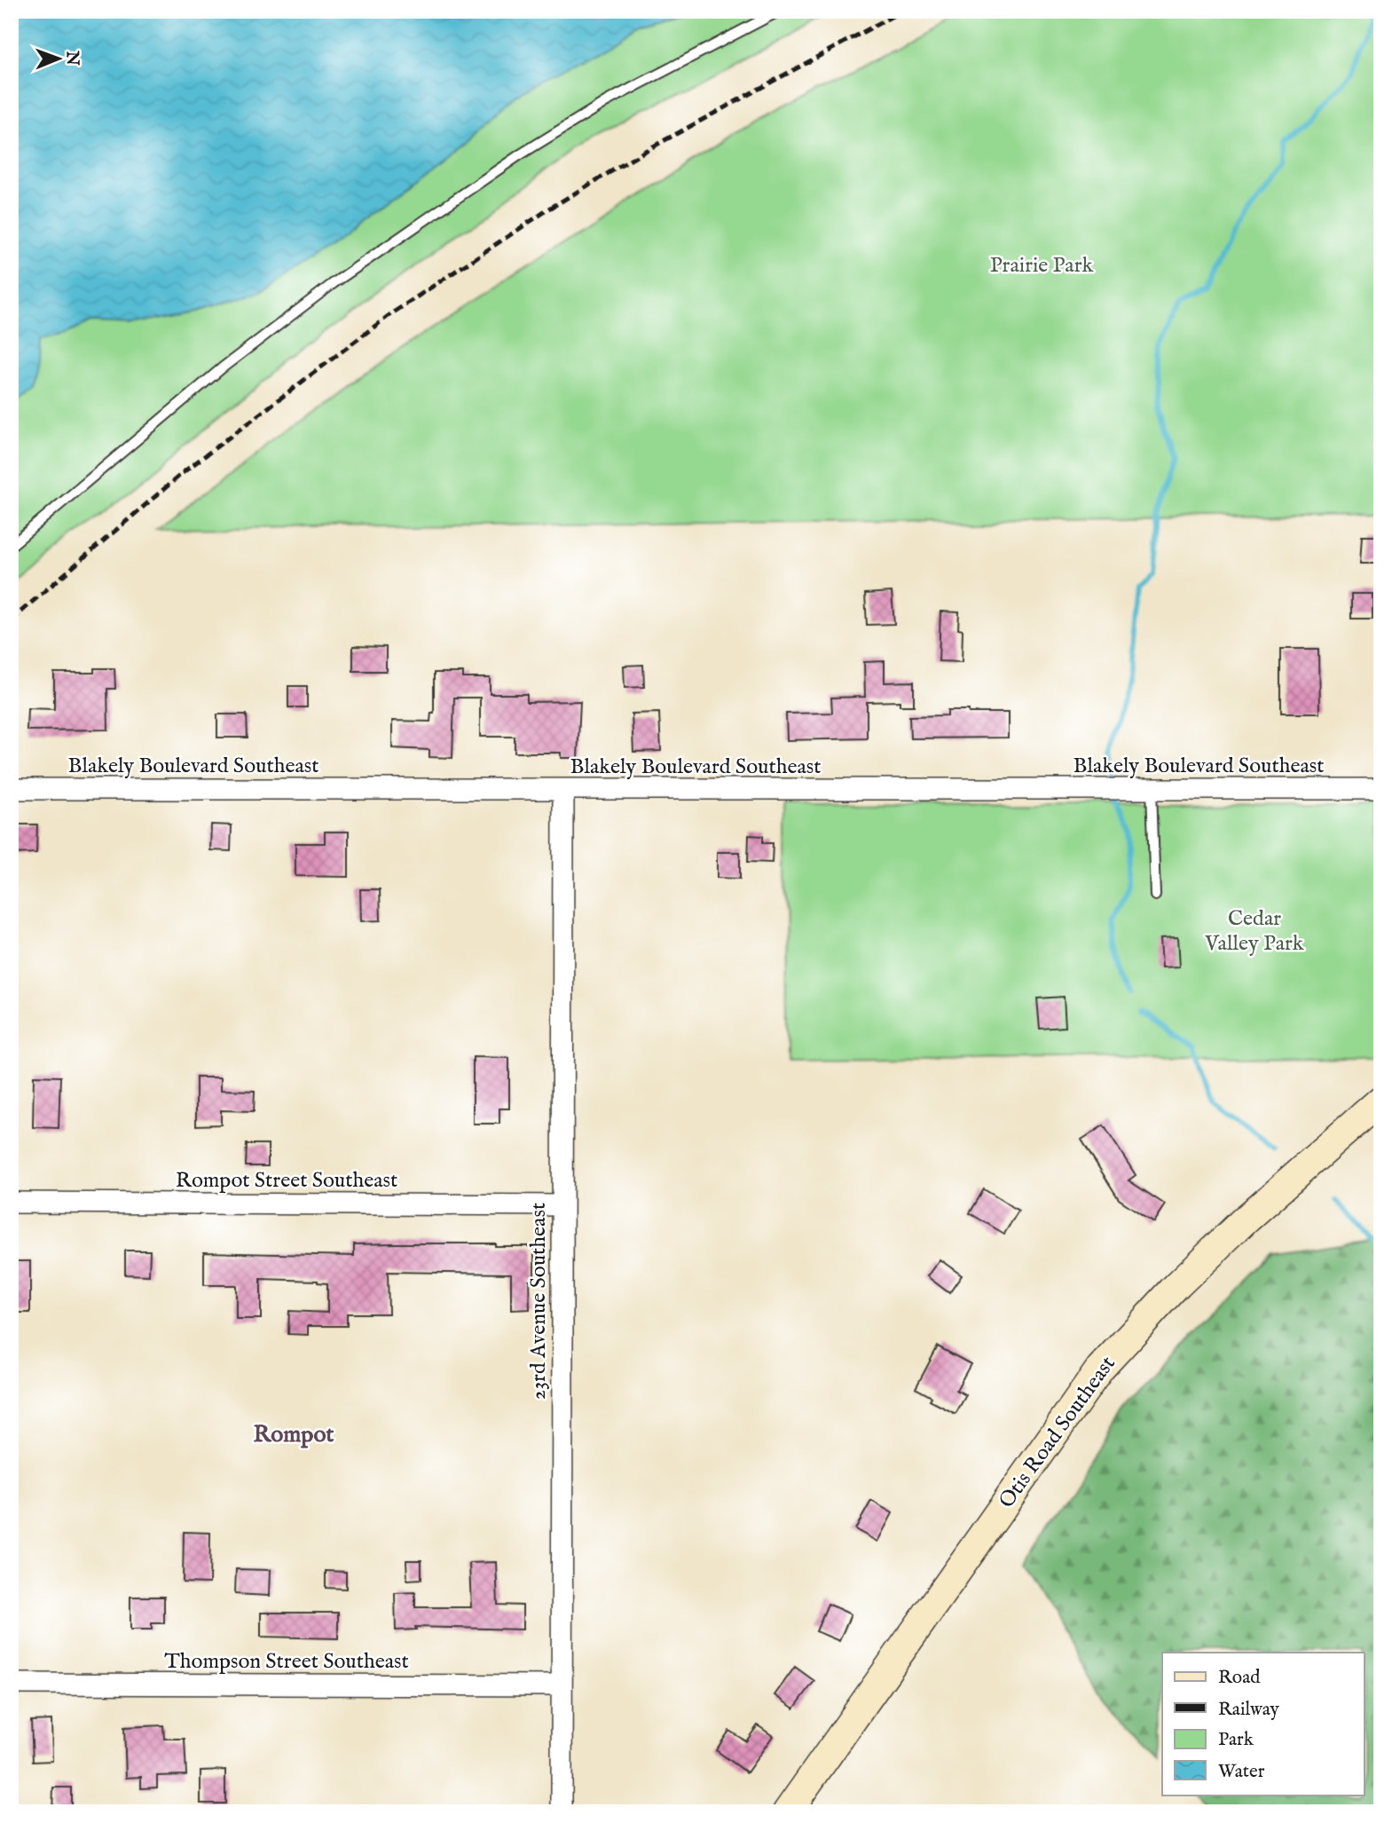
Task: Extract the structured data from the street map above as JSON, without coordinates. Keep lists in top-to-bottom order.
{
  "streets": {
    "street": [
      "Blakely Boulevard Southeast",
      "Rompot Street Southeast",
      "23rd Avenue Southeast",
      "Otis Road Southeast",
      "Thompson Street Southeast"
    ]
  },
  "crossings": [
    ["Blakely Boulevard Southeast", "23rd Avenue Southeast"],
    ["Rompot Street Southeast", "23rd Avenue Southeast"],
    ["23rd Avenue Southeast", "Thompson Street Southeast"]
  ],
  "districts": ["Rompot"],
  "parks": ["Prairie Park", "Cedar Valley Park"],
  "legend": [
    "Road",
    "Railway",
    "Park",
    "Water"
  ],
  "north": "right"
}
